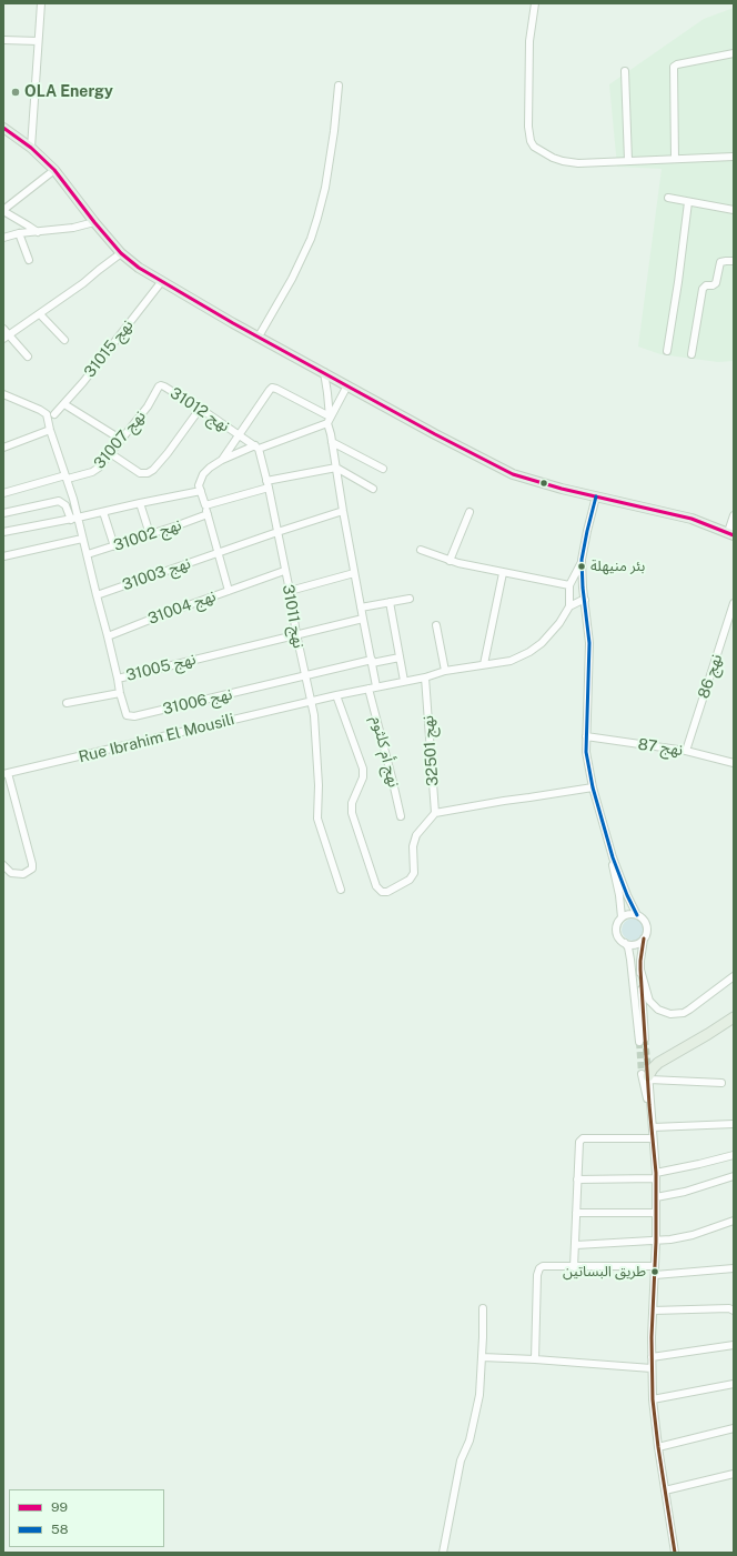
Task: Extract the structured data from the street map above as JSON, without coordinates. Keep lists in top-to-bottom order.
{
  "streets": {
    "street": [
      "نهج 31015",
      "نهج 31012",
      "نهج 31007",
      "نهج 31002",
      "نهج 31003",
      "نهج 31004",
      "نهج 31011",
      "نهج 31005",
      "نهج 86",
      "نهج 31006",
      "Rue Ibrahim El Mousili",
      "نهج 87",
      "نهج 32501",
      "نهج أم كلثوم"
    ]
  },
  "crossings": [
    ["نهج 31012", "نهج 31007"],
    ["نهج 31012", "نهج 31011"],
    ["نهج 31003", "نهج 31011"],
    ["نهج 31003", "نهج 31005"],
    ["نهج 31004", "نهج 31011"],
    ["نهج 31004", "نهج 31005"],
    ["نهج 31011", "نهج 31005"],
    ["نهج 31011", "نهج 31006"],
    ["نهج 31011", "Rue Ibrahim El Mousili"],
    ["نهج 31005", "نهج 31006"],
    ["نهج 86", "نهج 87"],
    ["Rue Ibrahim El Mousili", "نهج 32501"],
    ["Rue Ibrahim El Mousili", "نهج أم كلثوم"]
  ],
  "places": ["OLA Energy", "بئر منيهلة", "طريق البساتين"],
  "lines": ["transit line 99", "transit line 58"],
  "legend": ["99", "58"]
}
